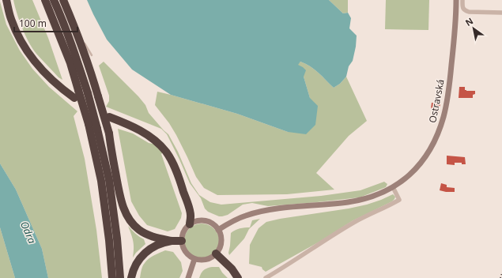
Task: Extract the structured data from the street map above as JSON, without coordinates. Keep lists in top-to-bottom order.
{
  "streets": {
    "main road": ["Ostravská"]
  },
  "water": ["Odra"],
  "scale_bar": "100 m",
  "north": "top left"
}
